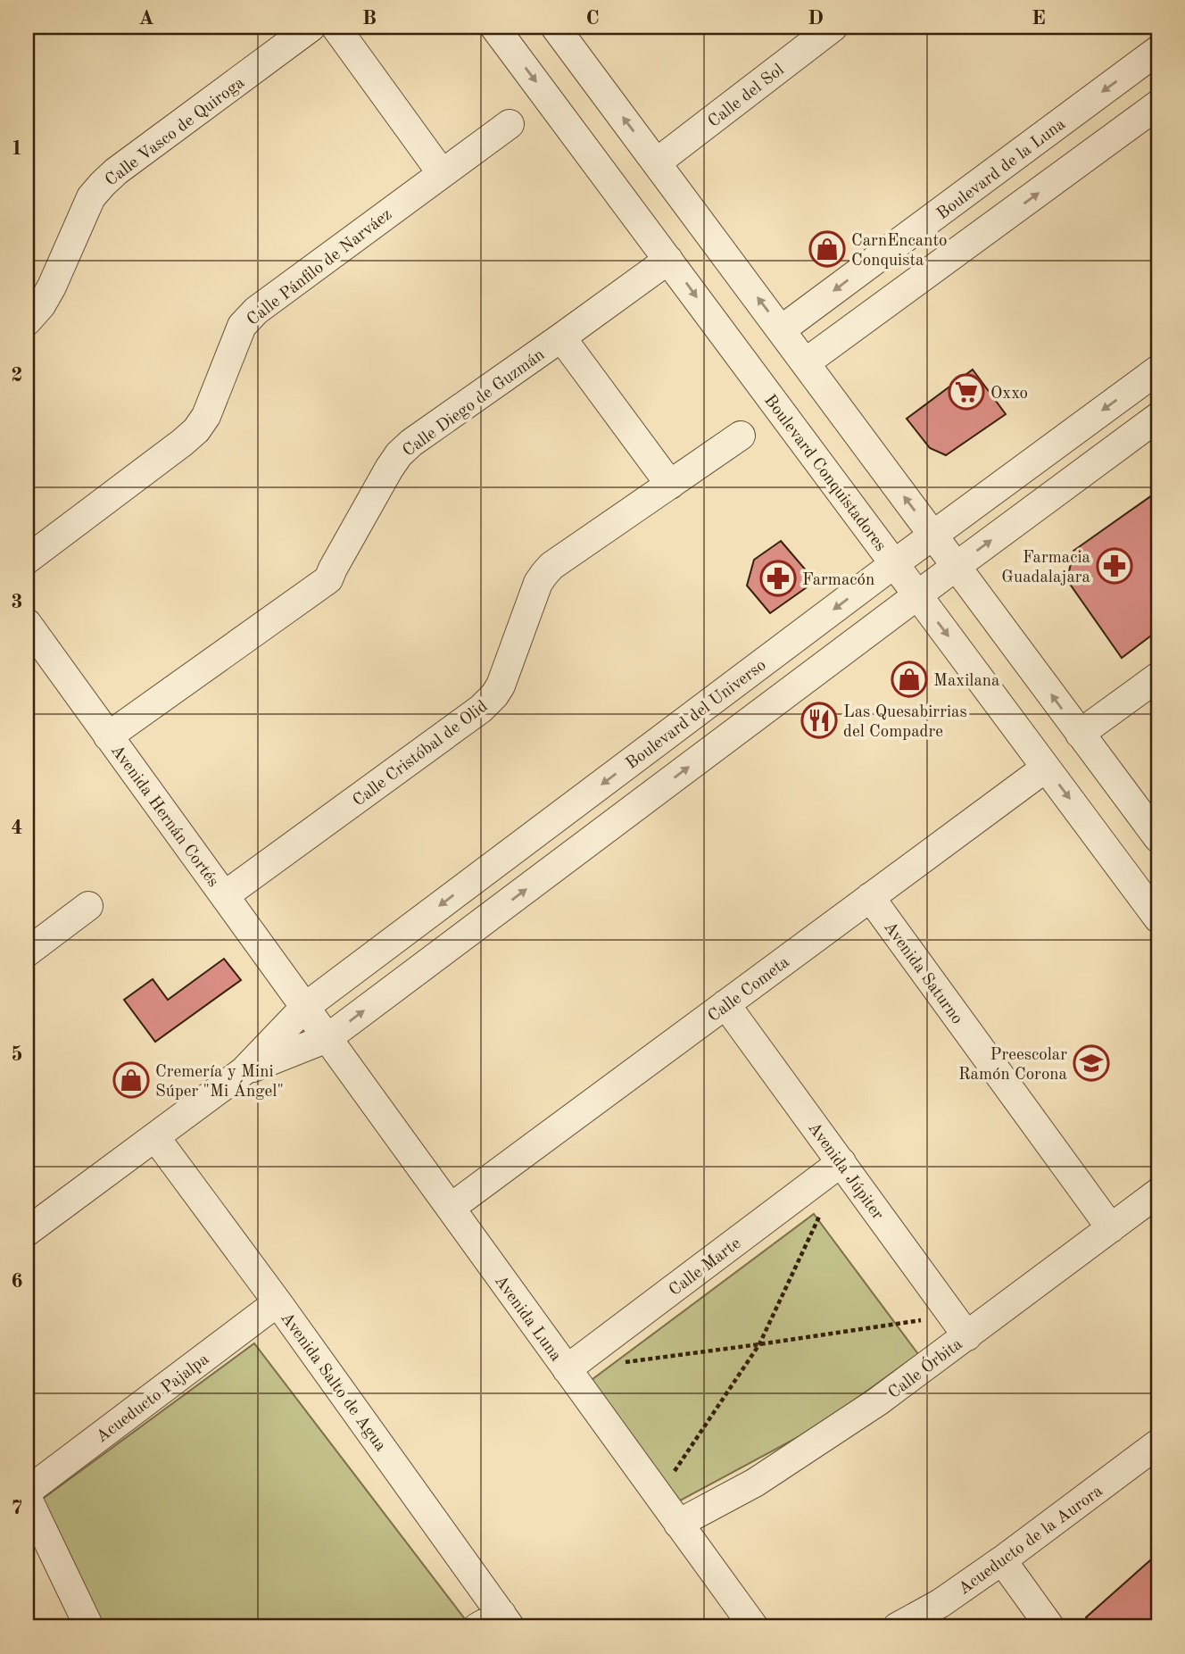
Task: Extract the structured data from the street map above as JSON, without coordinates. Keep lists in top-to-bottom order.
{
  "streets": {
    "street": [
      "Calle del Sol",
      "Calle Vasco de Quiroga",
      "Boulevard de la Luna",
      "Calle Pánfilo de Narváez",
      "Calle Diego de Guzmán",
      "Boulevard Conquistadores",
      "Boulevard del Universo",
      "Calle Cristóbal de Olid",
      "Avenida Hernán Cortés",
      "Avenida Saturno",
      "Calle Cometa",
      "Avenida Júpiter",
      "Calle Marte",
      "Avenida Luna",
      "Calle Órbita",
      "Avenida Salto de Agua",
      "Acueducto Pajalpa",
      "Acueducto de la Aurora"
    ]
  },
  "crossings": [
    ["Calle Diego de Guzmán", "Boulevard Conquistadores"],
    ["Calle Diego de Guzmán", "Avenida Hernán Cortés"],
    ["Boulevard Conquistadores", "Boulevard del Universo"],
    ["Boulevard Conquistadores", "Calle Cometa"],
    ["Boulevard del Universo", "Avenida Hernán Cortés"],
    ["Boulevard del Universo", "Avenida Luna"],
    ["Boulevard del Universo", "Avenida Salto de Agua"],
    ["Calle Cristóbal de Olid", "Avenida Hernán Cortés"],
    ["Avenida Hernán Cortés", "Avenida Luna"],
    ["Avenida Saturno", "Calle Cometa"],
    ["Avenida Saturno", "Calle Órbita"],
    ["Calle Cometa", "Avenida Júpiter"],
    ["Calle Cometa", "Avenida Luna"],
    ["Avenida Júpiter", "Calle Marte"],
    ["Avenida Júpiter", "Calle Órbita"],
    ["Calle Marte", "Avenida Luna"],
    ["Avenida Luna", "Calle Órbita"],
    ["Avenida Salto de Agua", "Acueducto Pajalpa"]
  ],
  "places": {
    "shop": ["CarnEncanto Conquista", "Maxilana", "Cremería y Mini Súper \"Mi Ángel\""],
    "supermarket": ["Oxxo"],
    "pharmacy": ["Farmacia Guadalajara", "Farmacón"],
    "restaurant": ["Las Quesabirrias del Compadre"],
    "school or university": ["Preescolar Ramón Corona"]
  },
  "grid": {
    "columns": [
      "A",
      "B",
      "C",
      "D",
      "E"
    ],
    "rows": [
      "1",
      "2",
      "3",
      "4",
      "5",
      "6",
      "7"
    ]
  }
}
